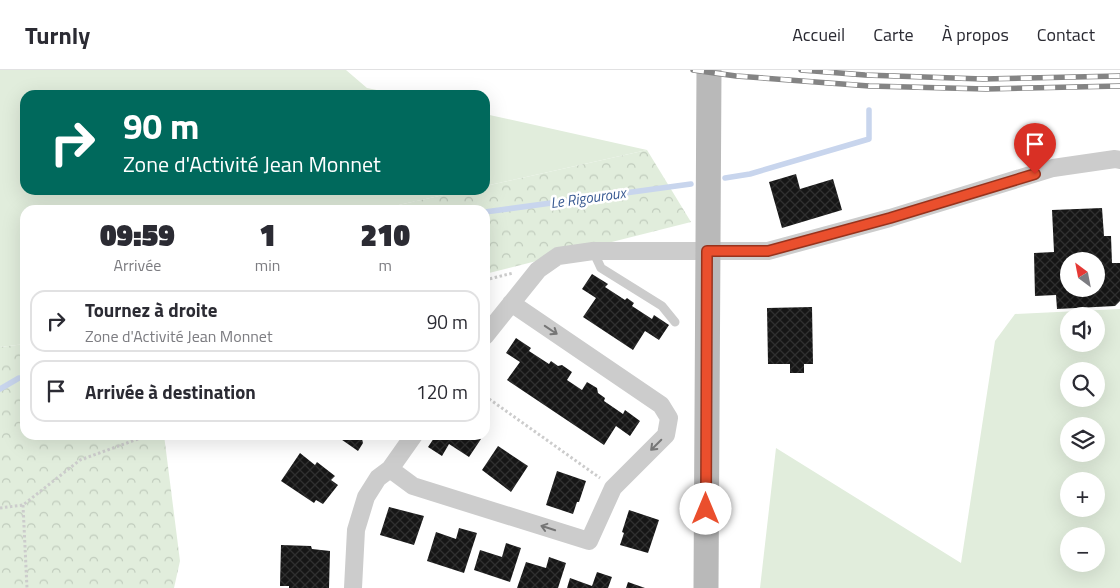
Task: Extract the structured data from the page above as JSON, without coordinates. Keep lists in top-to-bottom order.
{
  "water": ["Le Rigouroux"],
  "north": "top left",
  "page": {
    "header": "Turnly",
    "nav": [
      "Accueil",
      "Carte",
      "À propos",
      "Contact"
    ],
    "turn": ["90 m", "Zone d'Activité Jean Monnet"],
    "eta": [
      "09:59",
      "Arrivée",
      "1",
      "min",
      "210",
      "m"
    ],
    "map_buttons": ["+", "−"],
    "list": [
      {
        "name": "Tournez à droite",
        "note": "Zone d'Activité Jean Monnet",
        "value": "90 m"
      },
      {
        "name": "Arrivée à destination",
        "value": "120 m"
      }
    ]
  }
}
